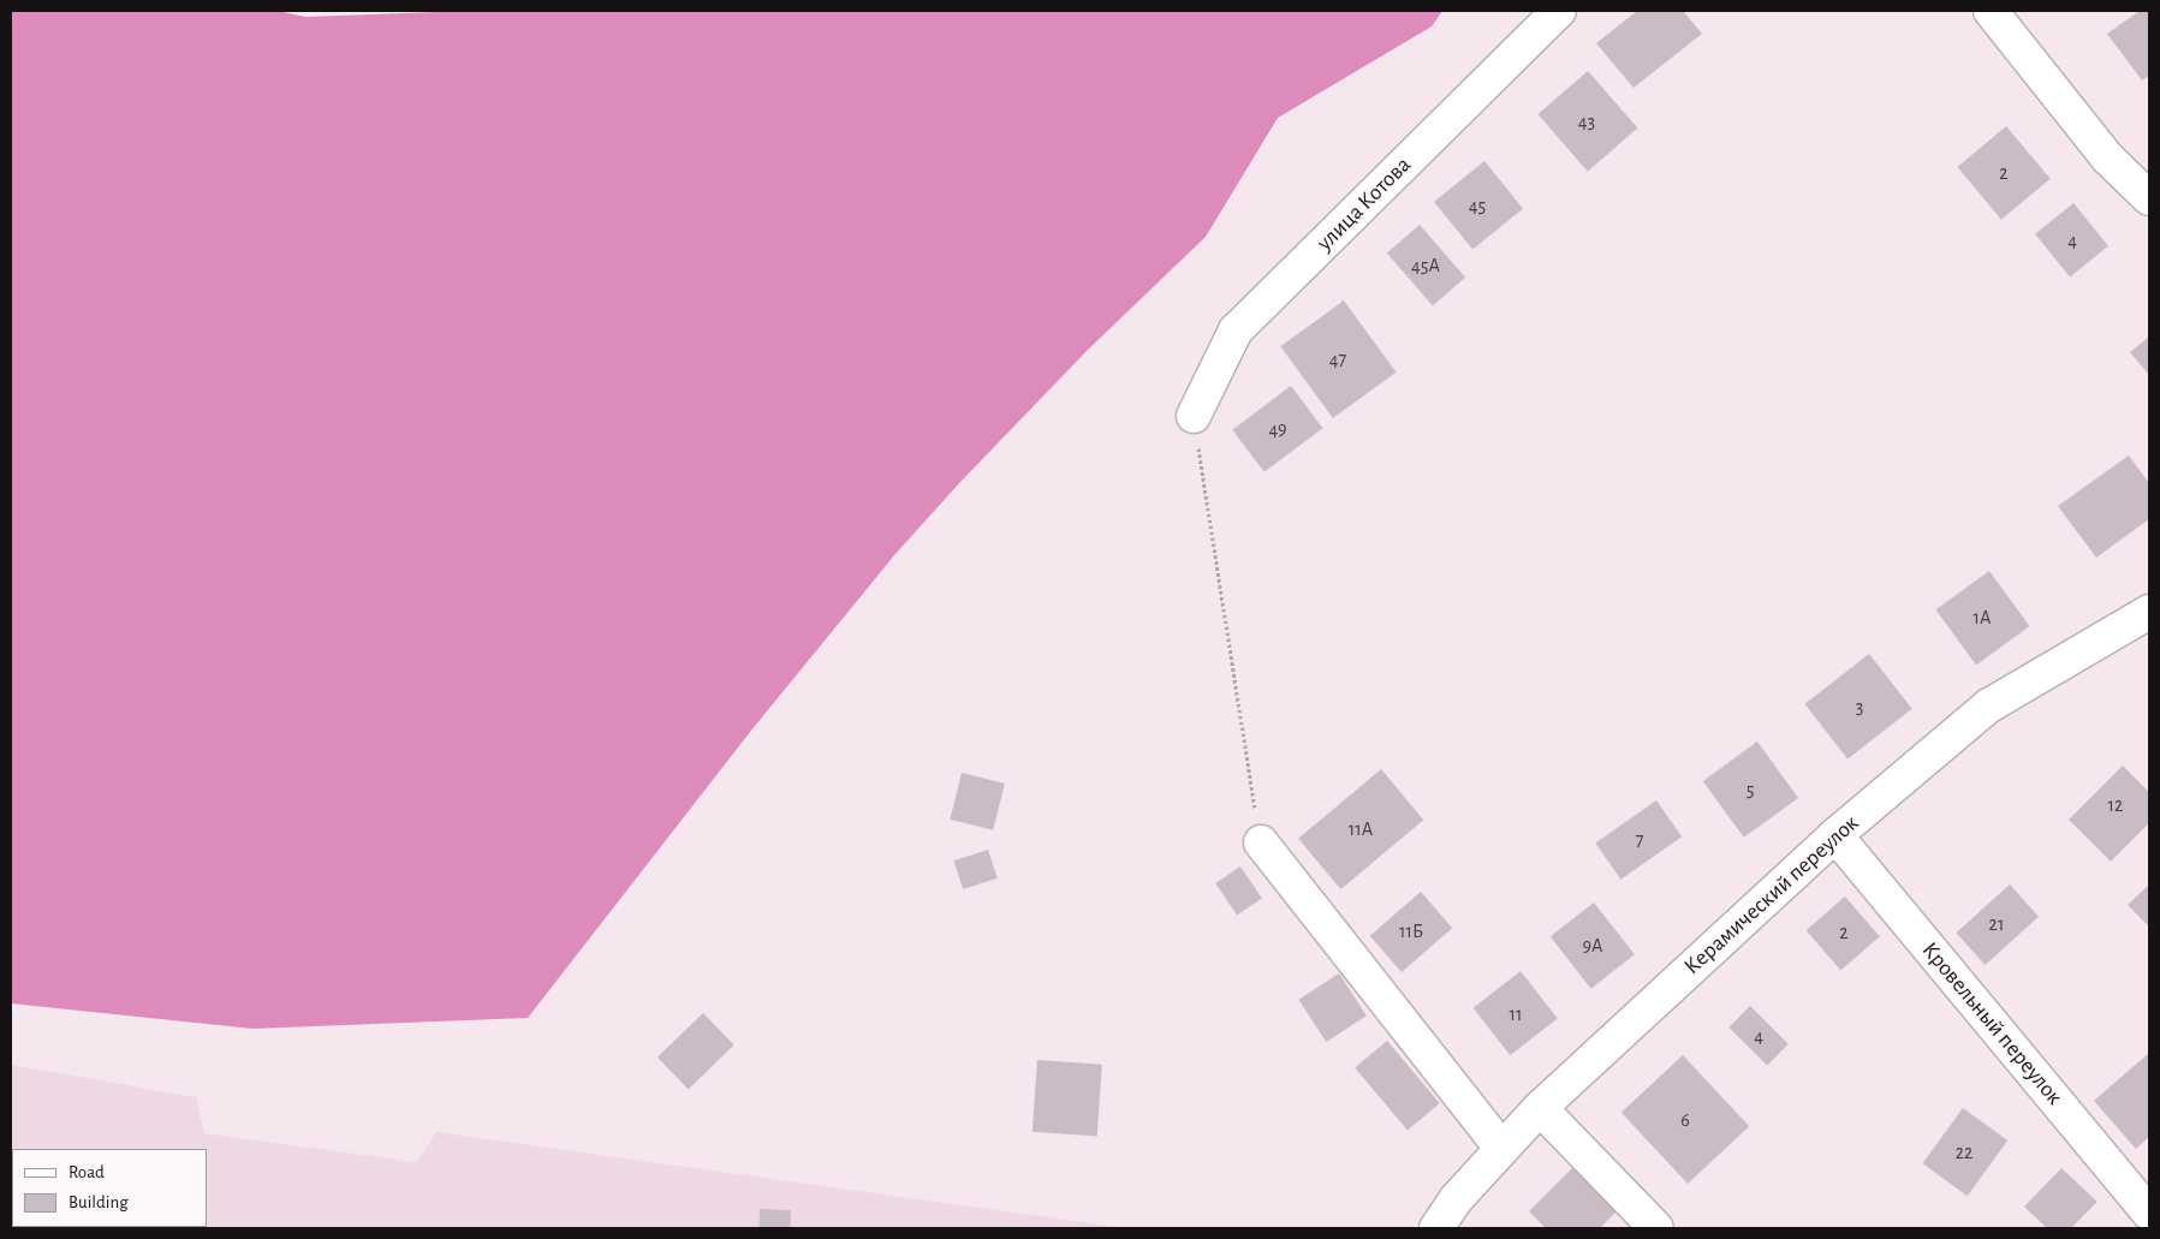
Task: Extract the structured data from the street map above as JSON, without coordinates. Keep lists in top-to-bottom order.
{
  "streets": {
    "street": ["улица Котова", "Керамический переулок", "Кровельный переулок"]
  },
  "crossings": [
    ["Керамический переулок", "Кровельный переулок"]
  ],
  "house_numbers": [
    "43",
    "2",
    "45",
    "4",
    "45А",
    "47",
    "49",
    "1А",
    "3",
    "5",
    "12",
    "11А",
    "7",
    "21",
    "11Б",
    "2",
    "9А",
    "11",
    "4",
    "6",
    "22"
  ],
  "legend": ["Road", "Building"]
}
